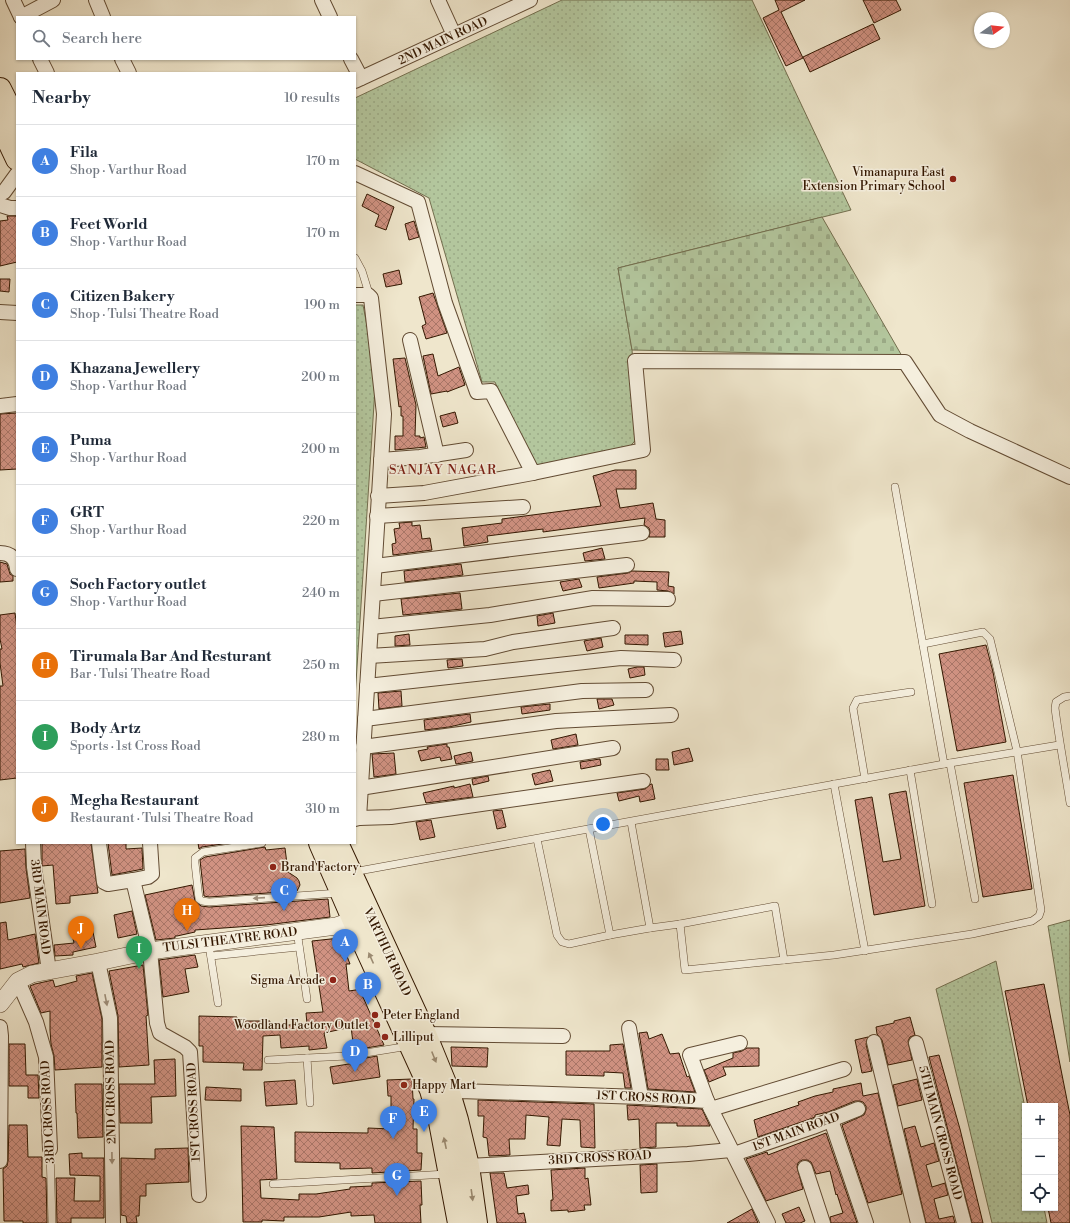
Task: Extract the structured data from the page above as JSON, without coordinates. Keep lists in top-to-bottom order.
{
  "streets": {
    "main road": ["VARTHUR ROAD"],
    "street": [
      "2ND MAIN ROAD",
      "3RD MAIN ROAD",
      "TULSI THEATRE ROAD",
      "2ND CROSS ROAD",
      "1ST CROSS ROAD",
      "3RD CROSS ROAD",
      "1ST MAIN ROAD",
      "5TH MAIN CROSS ROAD"
    ]
  },
  "crossings": [
    ["3RD MAIN ROAD", "TULSI THEATRE ROAD"],
    ["TULSI THEATRE ROAD", "VARTHUR ROAD"],
    ["TULSI THEATRE ROAD", "2ND CROSS ROAD"],
    ["TULSI THEATRE ROAD", "1ST CROSS ROAD"],
    ["TULSI THEATRE ROAD", "3RD CROSS ROAD"],
    ["VARTHUR ROAD", "1ST CROSS ROAD"],
    ["VARTHUR ROAD", "3RD CROSS ROAD"],
    ["1ST CROSS ROAD", "3RD CROSS ROAD"],
    ["1ST CROSS ROAD", "1ST MAIN ROAD"],
    ["3RD CROSS ROAD", "1ST MAIN ROAD"]
  ],
  "districts": ["SANJAY NAGAR"],
  "places": [
    "Vimanapura East Extension Primary School",
    "Brand Factory",
    "Sigma Arcade",
    "Peter England",
    "Woodland Factory Outlet",
    "Lilliput",
    "Happy Mart"
  ],
  "north": "right",
  "page": {
    "search": "Search here",
    "heading": ["Nearby", "10 results"],
    "list": [
      {
        "mark": "A",
        "name": "Fila",
        "note": "Shop · Varthur Road",
        "value": "170 m"
      },
      {
        "mark": "B",
        "name": "Feet World",
        "note": "Shop · Varthur Road",
        "value": "170 m"
      },
      {
        "mark": "C",
        "name": "Citizen Bakery",
        "note": "Shop · Tulsi Theatre Road",
        "value": "190 m"
      },
      {
        "mark": "D",
        "name": "Khazana Jewellery",
        "note": "Shop · Varthur Road",
        "value": "200 m"
      },
      {
        "mark": "E",
        "name": "Puma",
        "note": "Shop · Varthur Road",
        "value": "200 m"
      },
      {
        "mark": "F",
        "name": "GRT",
        "note": "Shop · Varthur Road",
        "value": "220 m"
      },
      {
        "mark": "G",
        "name": "Soch Factory outlet",
        "note": "Shop · Varthur Road",
        "value": "240 m"
      },
      {
        "mark": "H",
        "name": "Tirumala Bar And Resturant",
        "note": "Bar · Tulsi Theatre Road",
        "value": "250 m"
      },
      {
        "mark": "I",
        "name": "Body Artz",
        "note": "Sports · 1st Cross Road",
        "value": "280 m"
      },
      {
        "mark": "J",
        "name": "Megha Restaurant",
        "note": "Restaurant · Tulsi Theatre Road",
        "value": "310 m"
      }
    ],
    "pins": [
      "C",
      "H",
      "J",
      "A",
      "I",
      "B",
      "D",
      "E",
      "F",
      "G"
    ],
    "map_buttons": ["+", "−"]
  }
}
